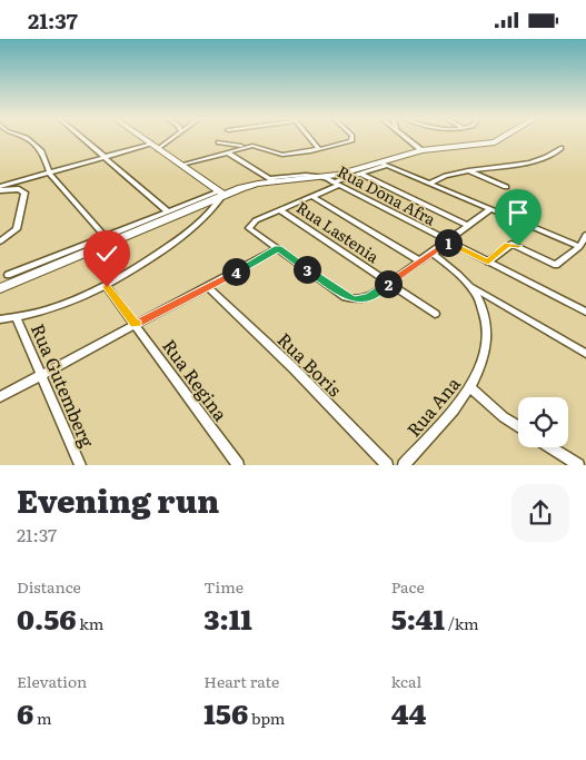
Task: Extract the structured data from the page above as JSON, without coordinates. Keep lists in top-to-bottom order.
{
  "streets": {
    "street": [
      "Rua Dona Afra",
      "Rua Lastenia",
      "Rua Boris",
      "Rua Regina",
      "Rua Gutemberg",
      "Rua Ana"
    ]
  },
  "page": {
    "status": "21:37",
    "pins": [
      "1",
      "3",
      "4",
      "2"
    ],
    "heading": ["Evening run", "21:37"],
    "stats": [
      ["Distance", "0.56 km"],
      ["Time", "3:11"],
      ["Pace", "5:41 /km"],
      ["Elevation", "6 m"],
      ["Heart rate", "156 bpm"],
      ["kcal", "44"]
    ]
  }
}
